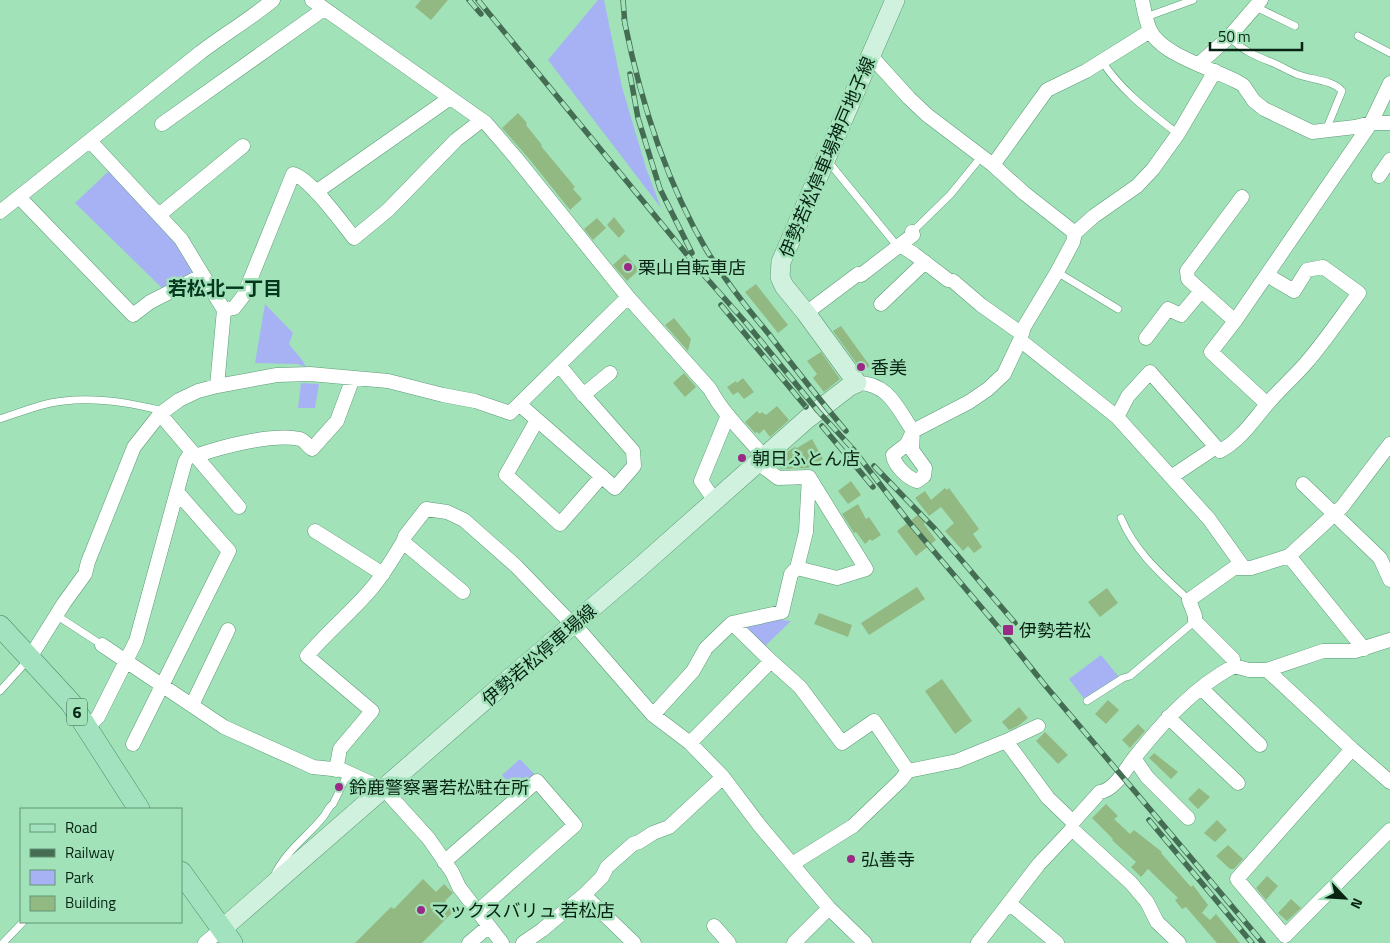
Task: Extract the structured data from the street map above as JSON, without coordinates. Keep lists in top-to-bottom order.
{
  "streets": {
    "main road": ["伊勢若松停車場神戸地子線", "伊勢若松停車場線", "6"]
  },
  "crossings": [
    ["伊勢若松停車場神戸地子線", "伊勢若松停車場線"]
  ],
  "districts": ["若松北一丁目"],
  "places": {
    "other": [
      "栗山自転車店",
      "香美",
      "朝日ふとん店",
      "鈴鹿警察署若松駐在所",
      "弘善寺",
      "マックスバリュ 若松店"
    ],
    "transit": ["伊勢若松"]
  },
  "legend": [
    "Road",
    "Railway",
    "Park",
    "Building"
  ],
  "scale_bar": "50 m",
  "north": "bottom right"
}
